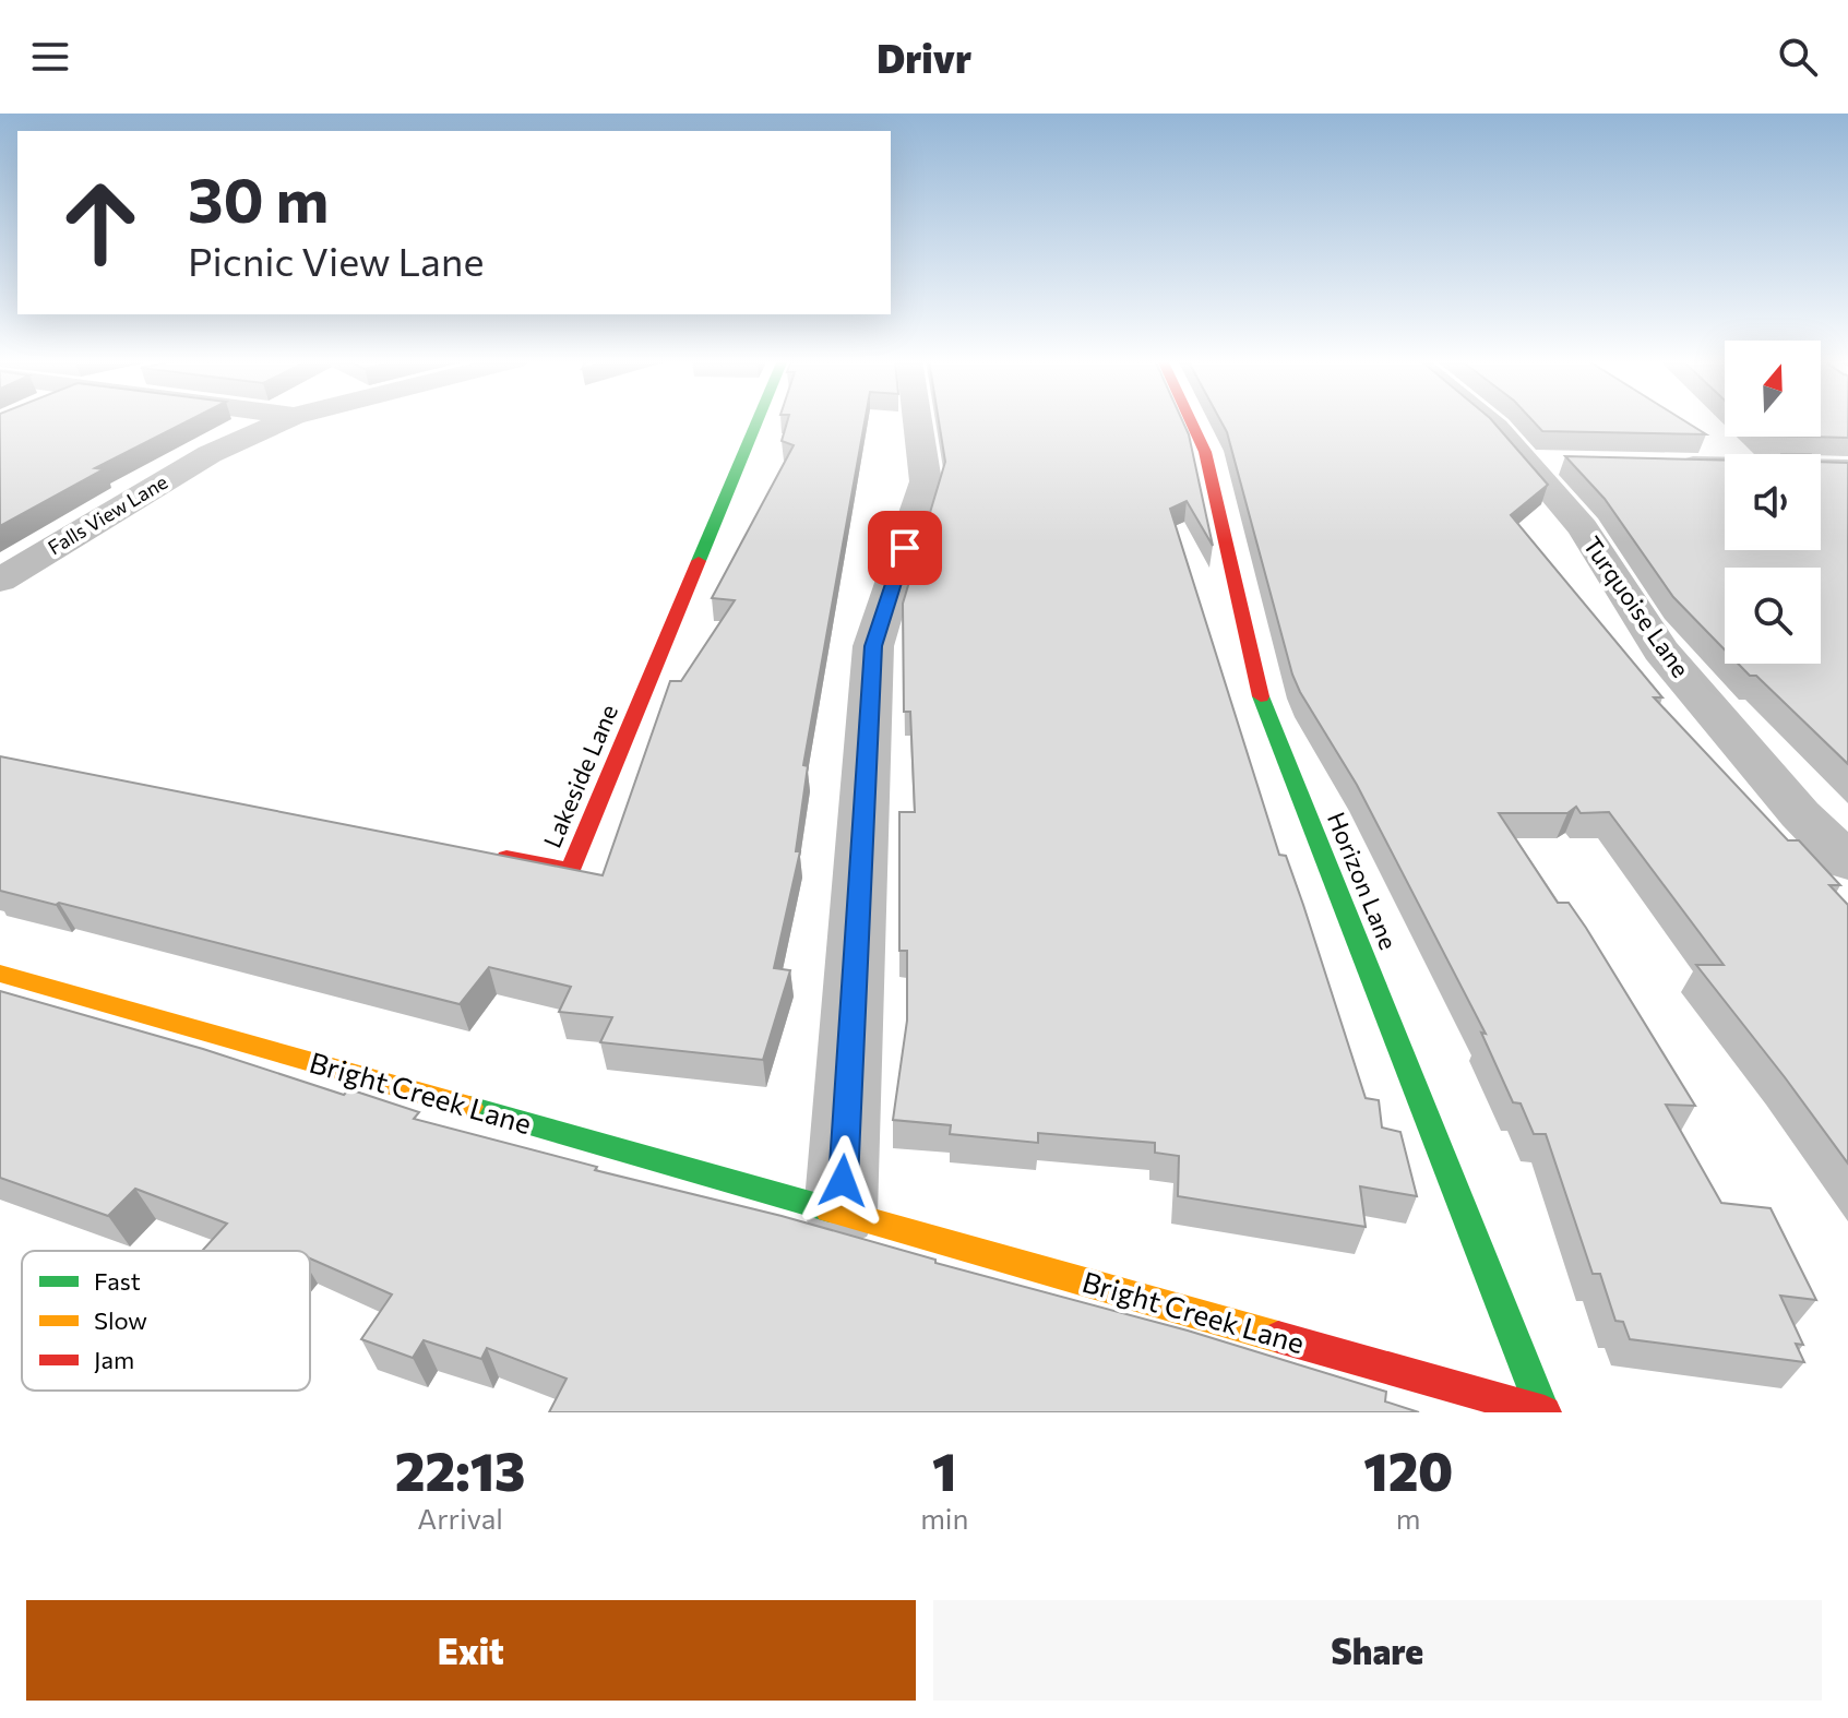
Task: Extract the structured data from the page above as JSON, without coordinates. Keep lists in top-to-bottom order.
{
  "streets": {
    "street": [
      "Falls View Lane",
      "Turquoise Lane",
      "Lakeside Lane",
      "Horizon Lane",
      "Bright Creek Lane"
    ]
  },
  "crossings": [
    ["Horizon Lane", "Bright Creek Lane"]
  ],
  "legend": ["Fast", "Slow", "Jam"],
  "north": "top",
  "page": {
    "header": "Drivr",
    "turn": ["30 m", "Picnic View Lane"],
    "eta": [
      "22:13",
      "Arrival",
      "1",
      "min",
      "120",
      "m"
    ],
    "buttons": ["Exit", "Share"]
  }
}
